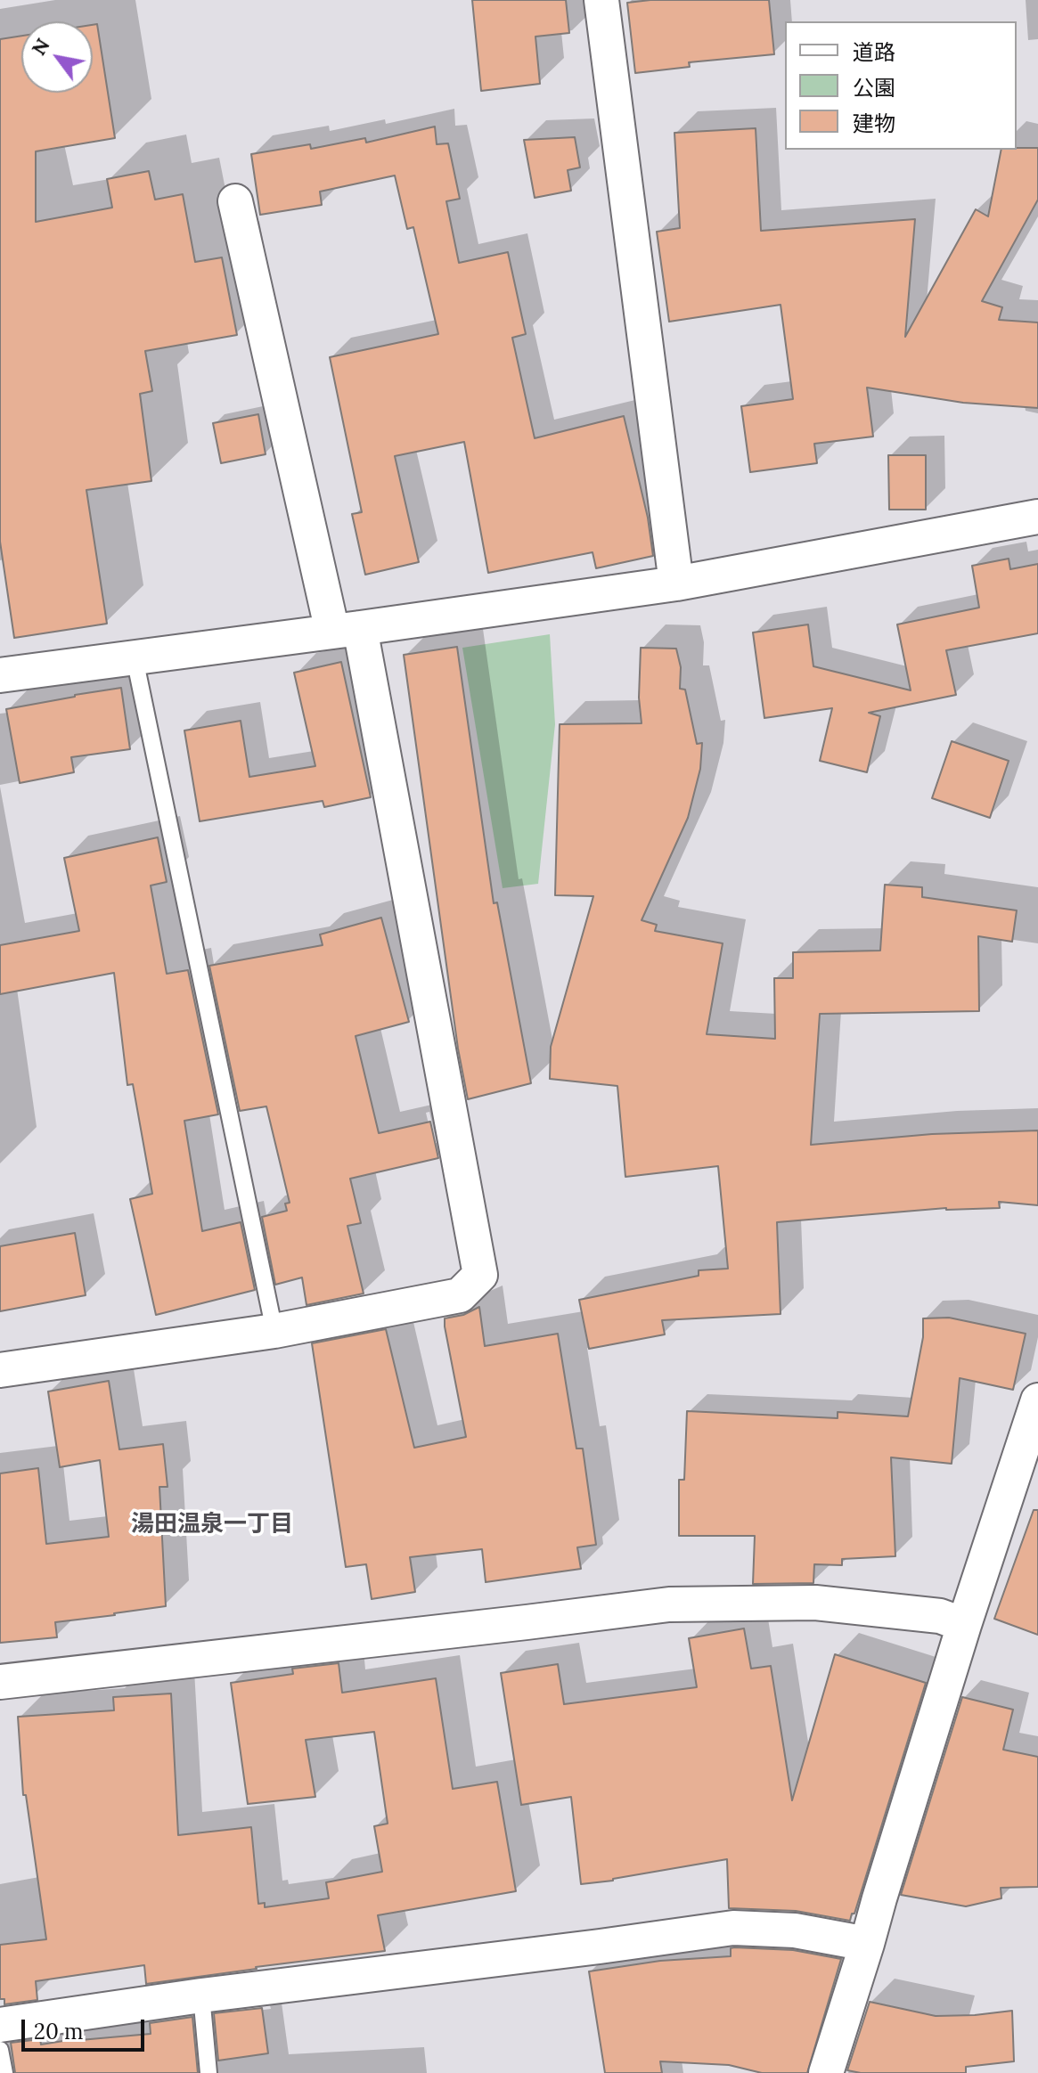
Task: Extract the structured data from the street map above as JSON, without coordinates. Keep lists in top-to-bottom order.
{
  "districts": ["湯田温泉一丁目"],
  "legend": ["道路", "公園", "建物"],
  "scale_bar": "20 m",
  "north": "top left"
}
